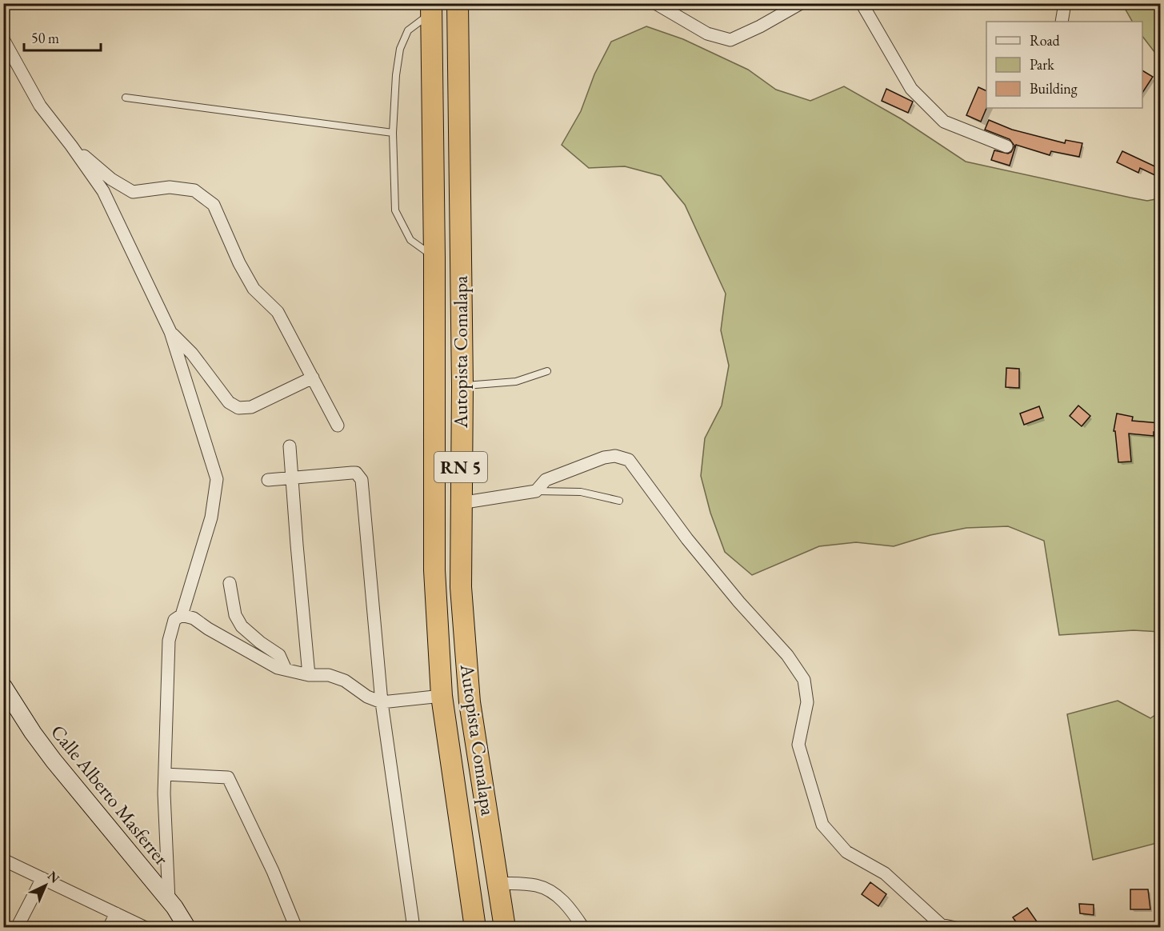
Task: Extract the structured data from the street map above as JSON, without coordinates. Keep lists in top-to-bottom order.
{
  "streets": {
    "highway": ["Autopista Comalapa", "RN 5"],
    "main road": ["Calle Alberto Masferrer"]
  },
  "legend": ["Road", "Park", "Building"],
  "scale_bar": "50 m",
  "north": "top right"
}
